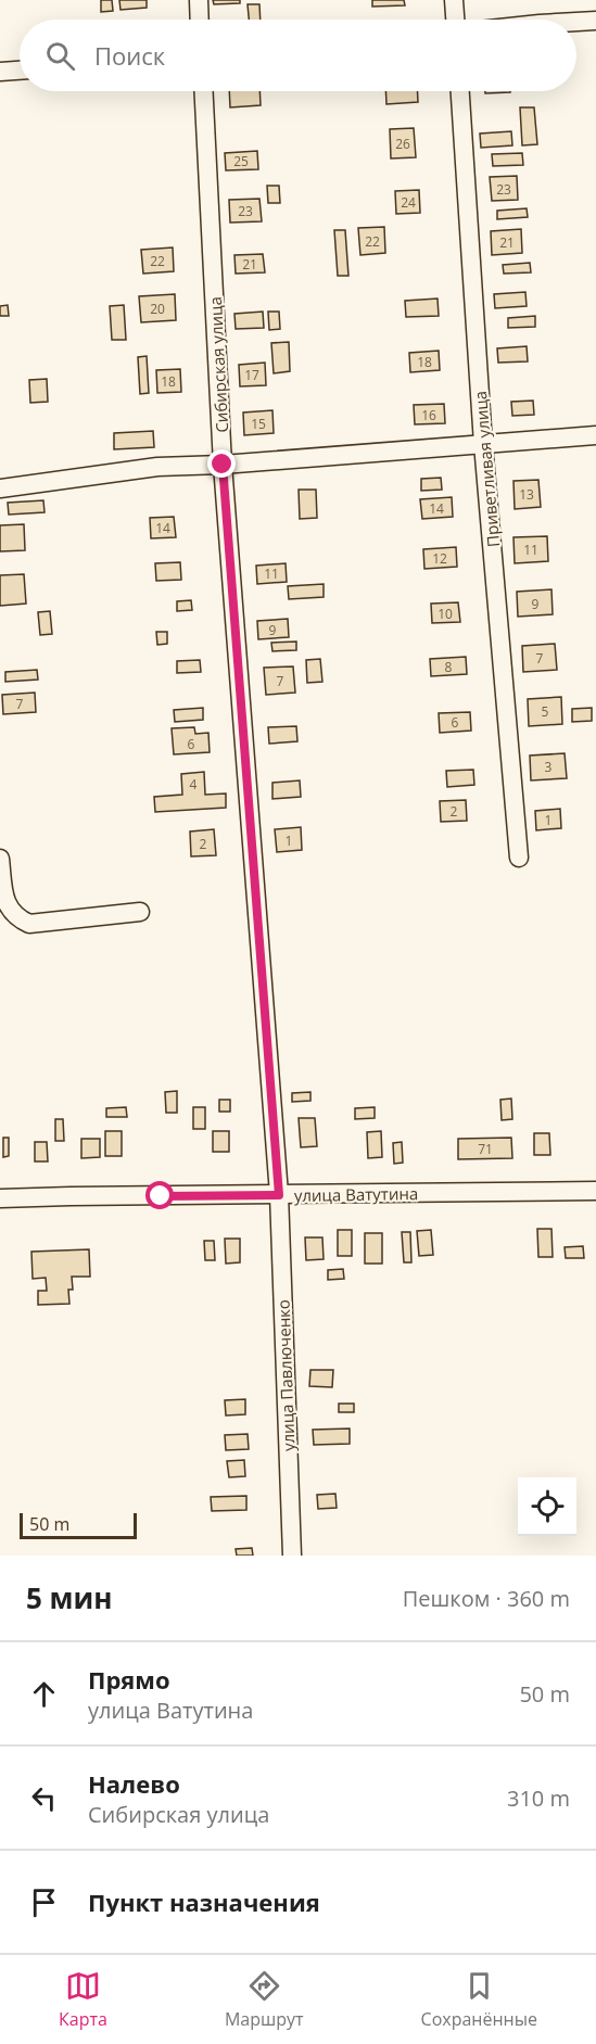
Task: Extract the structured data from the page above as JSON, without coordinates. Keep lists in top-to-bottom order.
{
  "streets": {
    "street": [
      "Сибирская улица",
      "Приветливая улица",
      "улица Ватутина",
      "улица Павлюченко"
    ]
  },
  "crossings": [
    ["Сибирская улица", "улица Ватутина"],
    ["Сибирская улица", "улица Павлюченко"],
    ["улица Ватутина", "улица Павлюченко"]
  ],
  "house_numbers": [
    "26",
    "25",
    "23",
    "24",
    "23",
    "22",
    "21",
    "22",
    "21",
    "20",
    "18",
    "17",
    "18",
    "16",
    "15",
    "13",
    "14",
    "14",
    "11",
    "12",
    "11",
    "9",
    "10",
    "9",
    "7",
    "8",
    "7",
    "7",
    "5",
    "6",
    "6",
    "3",
    "4",
    "2",
    "1",
    "1",
    "2",
    "71"
  ],
  "scale_bar": "50 m",
  "page": {
    "search": "Поиск",
    "scale": "50 m",
    "heading": ["5 мин", "Пешком · 360 m"],
    "list": [
      ["Прямо", "улица Ватутина", "50 m"],
      ["Налево", "Сибирская улица", "310 m"],
      "Пункт назначения"
    ],
    "nav": ["Карта", "Маршрут", "Сохранённые"]
  }
}
